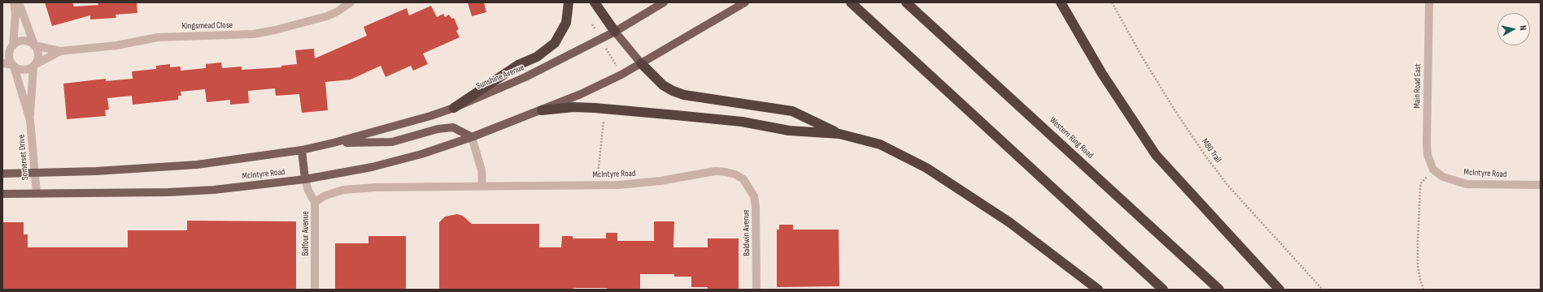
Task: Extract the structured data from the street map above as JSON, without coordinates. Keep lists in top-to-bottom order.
{
  "streets": {
    "highway": ["Western Ring Road"],
    "main road": ["Sunshine Avenue", "McIntyre Road"],
    "street": [
      "Kingsmead Close",
      "Main Road East",
      "Somerset Drive",
      "Baldwin Avenue",
      "Balfour Avenue"
    ],
    "path": ["M80 Trail"]
  },
  "crossings": [
    ["Kingsmead Close", "Somerset Drive"],
    ["Sunshine Avenue", "McIntyre Road"],
    ["Main Road East", "McIntyre Road"],
    ["Somerset Drive", "McIntyre Road"],
    ["McIntyre Road", "Baldwin Avenue"],
    ["McIntyre Road", "Balfour Avenue"]
  ],
  "north": "right"
}
